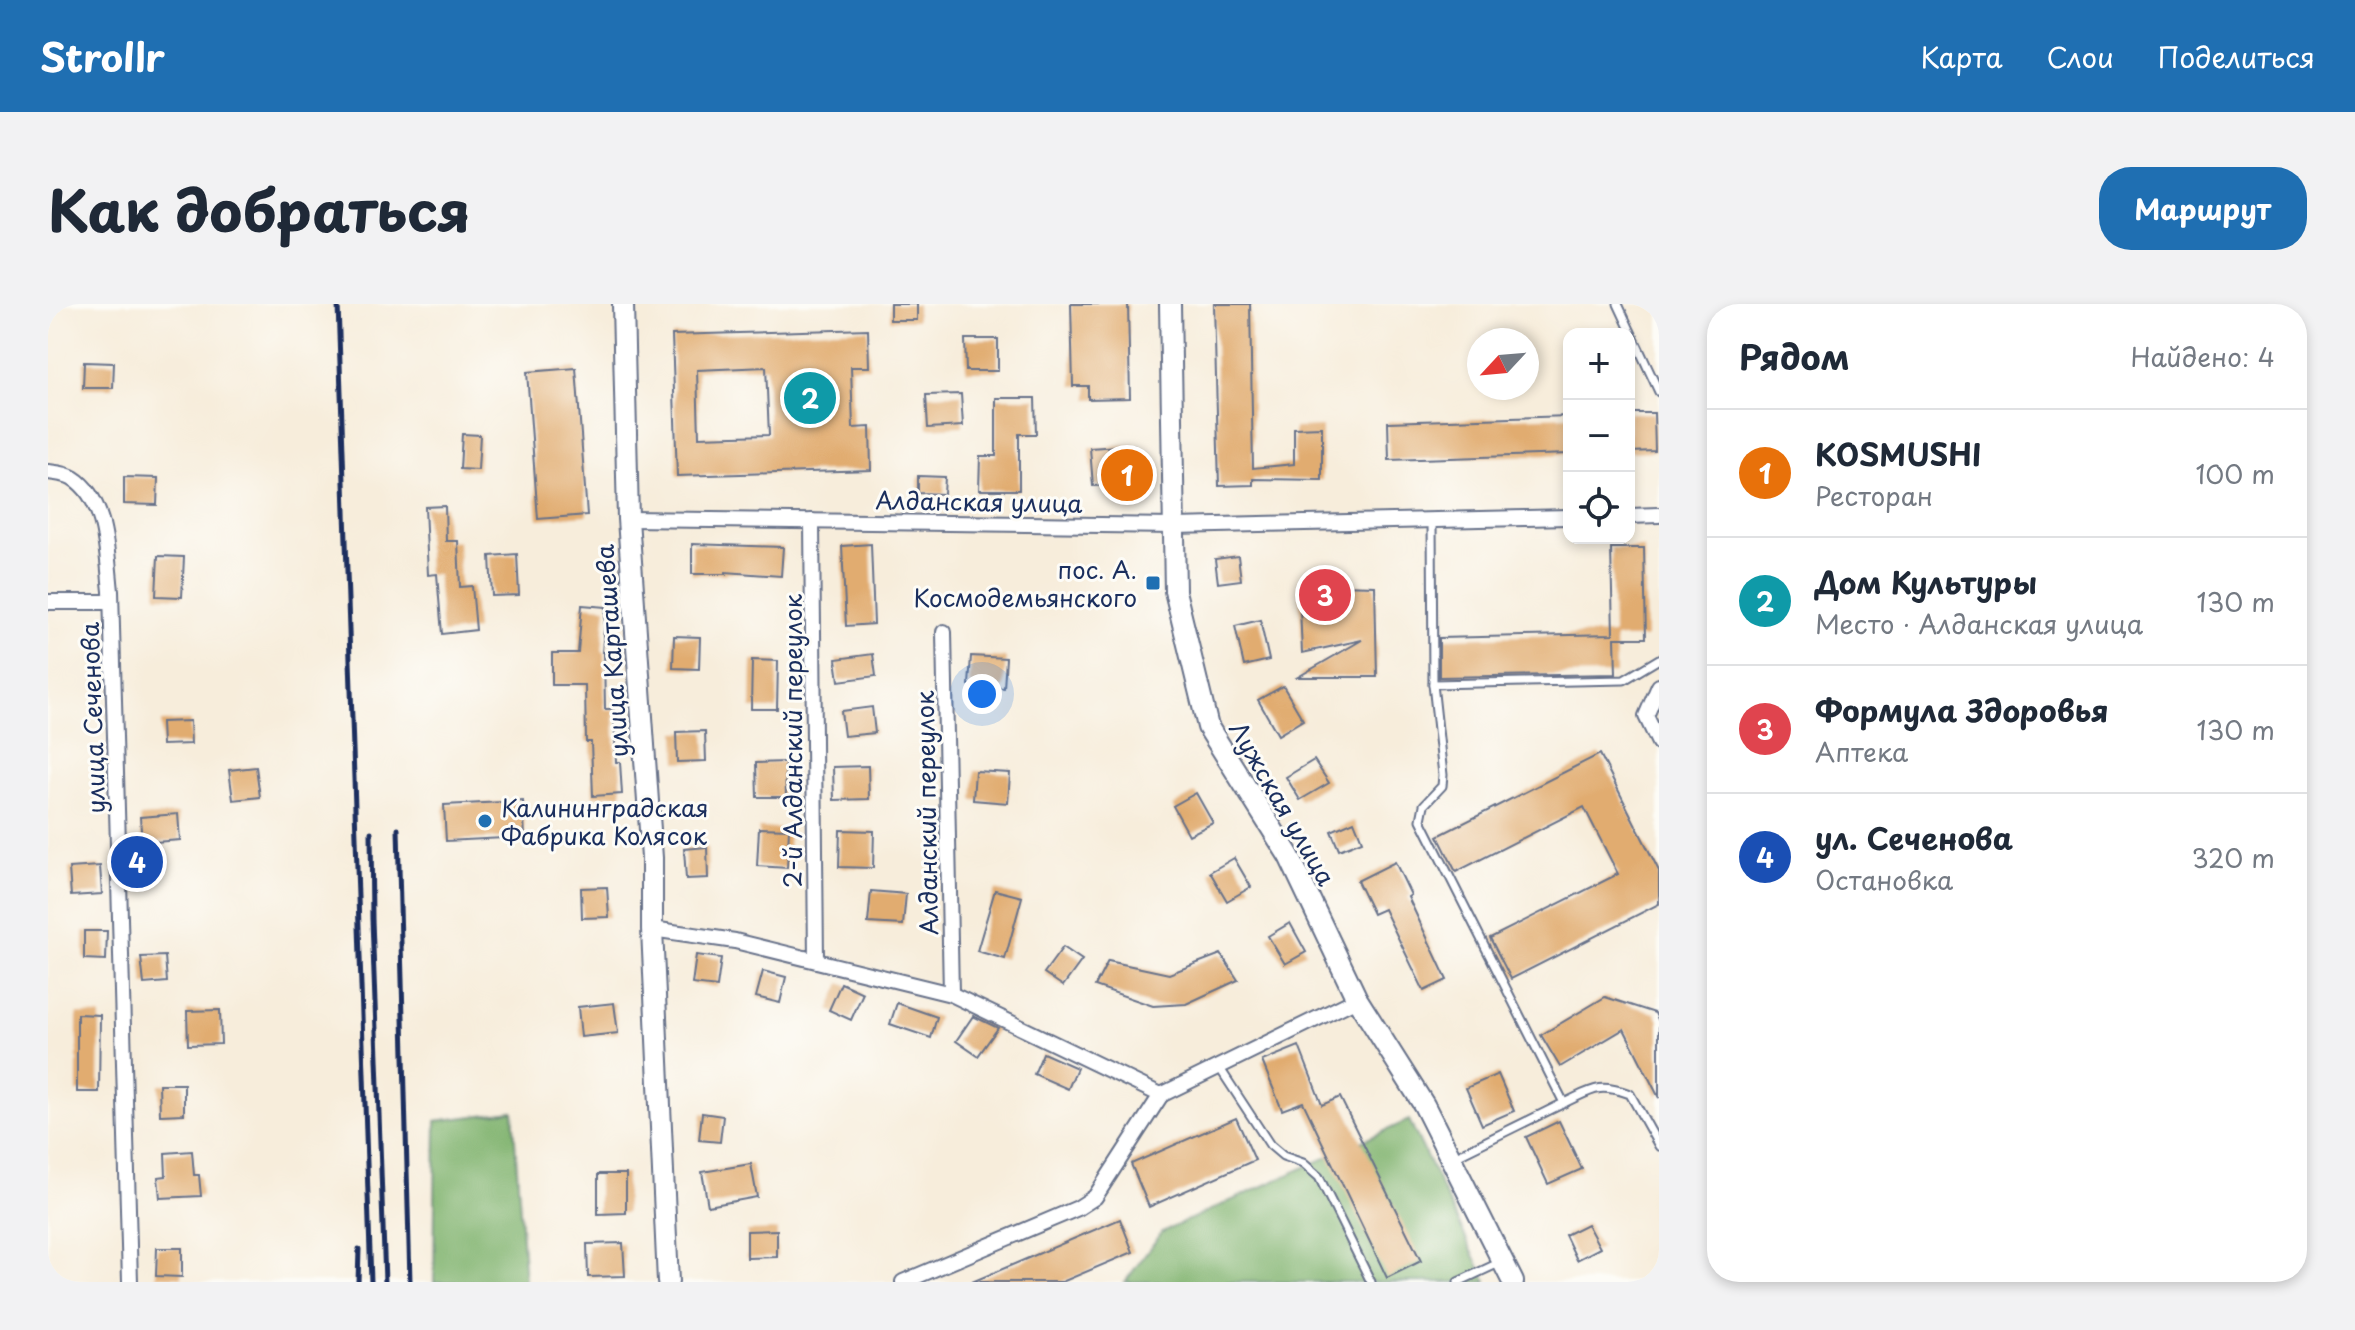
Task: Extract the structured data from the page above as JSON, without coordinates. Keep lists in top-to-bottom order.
{
  "streets": {
    "street": [
      "Алданская улица",
      "улица Карташева",
      "улица Сеченова",
      "2-й Алданский переулок",
      "Лужская улица",
      "Алданский переулок"
    ]
  },
  "crossings": [
    ["Алданская улица", "улица Карташева"],
    ["Алданская улица", "2-й Алданский переулок"],
    ["Алданская улица", "Лужская улица"]
  ],
  "places": {
    "transit": ["пос. А. Космодемьянского"],
    "other": ["Калининградская Фабрика Колясок"]
  },
  "north": "bottom left",
  "page": {
    "header": "Strollr",
    "nav": ["Карта", "Слои", "Поделиться"],
    "title": "Как добраться",
    "buttons": "Маршрут",
    "heading": ["Рядом", "Найдено: 4"],
    "map_buttons": ["+", "−"],
    "pins": [
      "2",
      "1",
      "3",
      "4"
    ],
    "list": [
      {
        "mark": "1",
        "name": "KOSMUSHI",
        "note": "Ресторан",
        "value": "100 m"
      },
      {
        "mark": "2",
        "name": "Дом Культуры",
        "note": "Место · Алданская улица",
        "value": "130 m"
      },
      {
        "mark": "3",
        "name": "Формула Здоровья",
        "note": "Аптека",
        "value": "130 m"
      },
      {
        "mark": "4",
        "name": "ул. Сеченова",
        "note": "Остановка",
        "value": "320 m"
      }
    ]
  }
}
